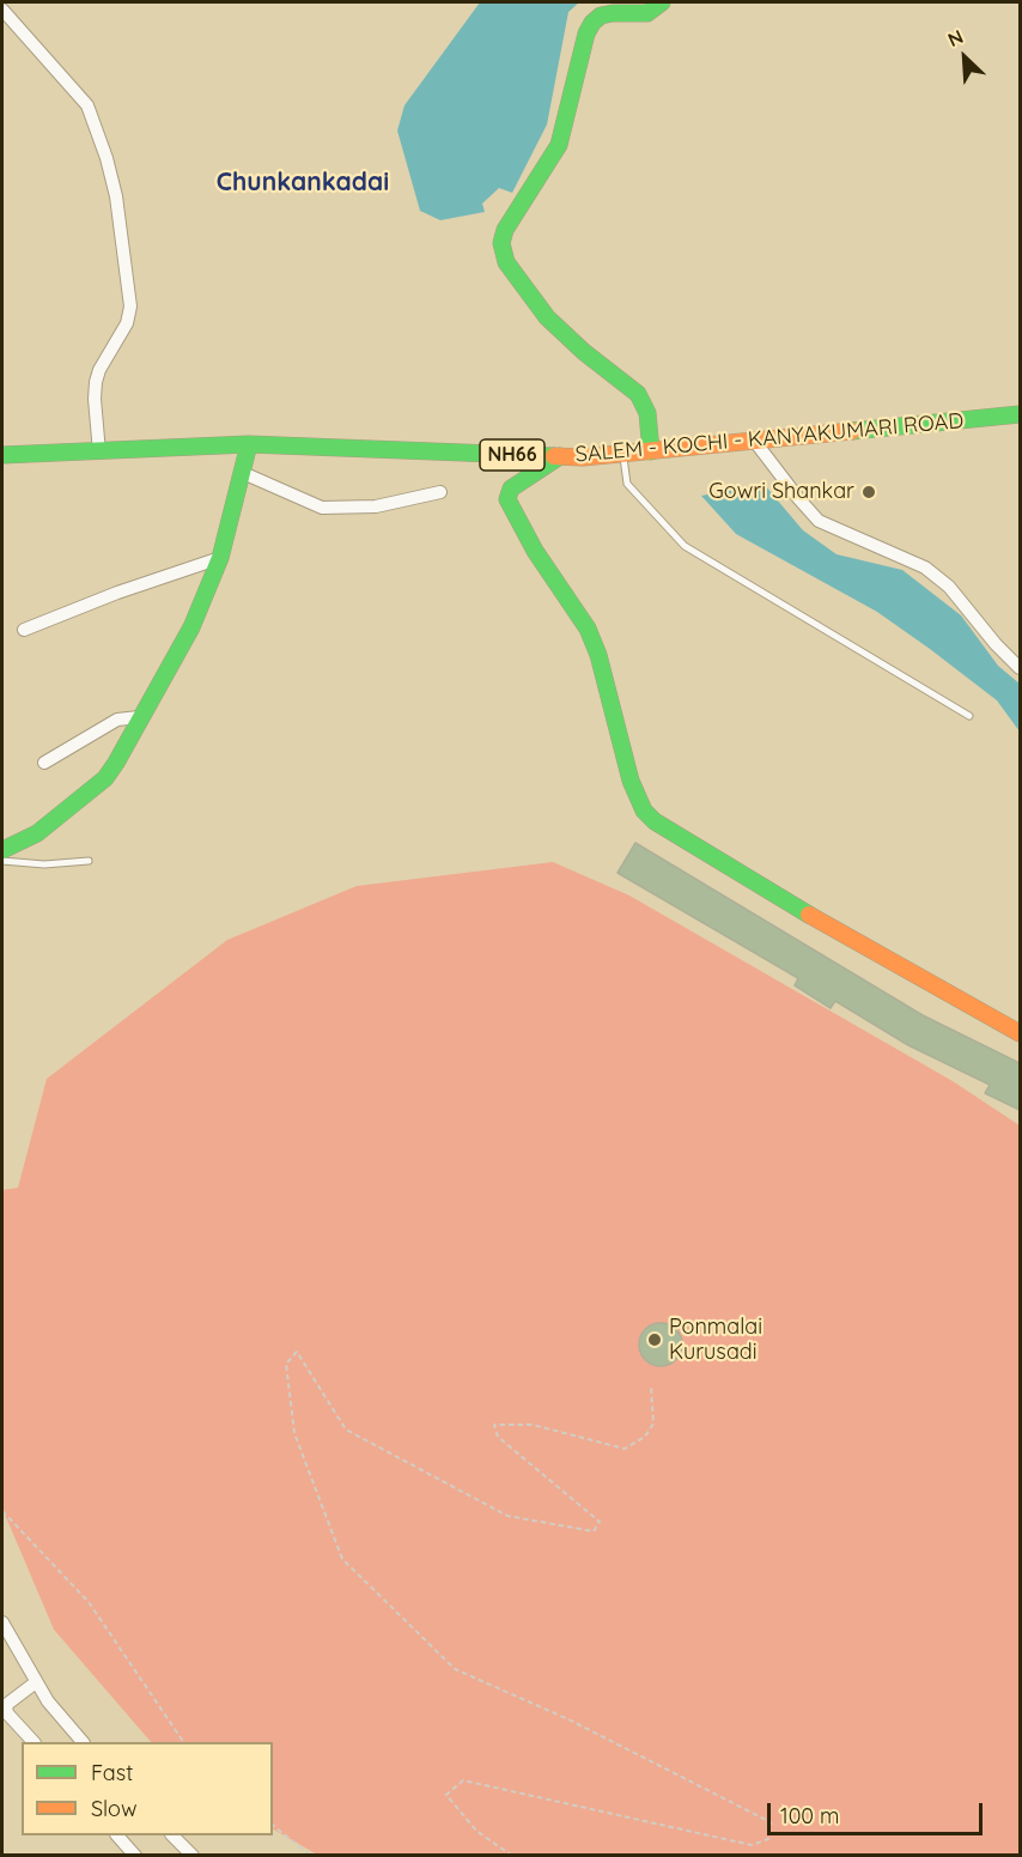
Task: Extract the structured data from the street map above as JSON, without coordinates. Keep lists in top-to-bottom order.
{
  "streets": {
    "main road": ["SALEM - KOCHI - KANYAKUMARI ROAD", "NH66"]
  },
  "districts": ["Chunkankadai"],
  "places": ["Gowri Shankar", "Ponmalai Kurusadi"],
  "legend": ["Fast", "Slow"],
  "scale_bar": "100 m",
  "north": "top left"
}
